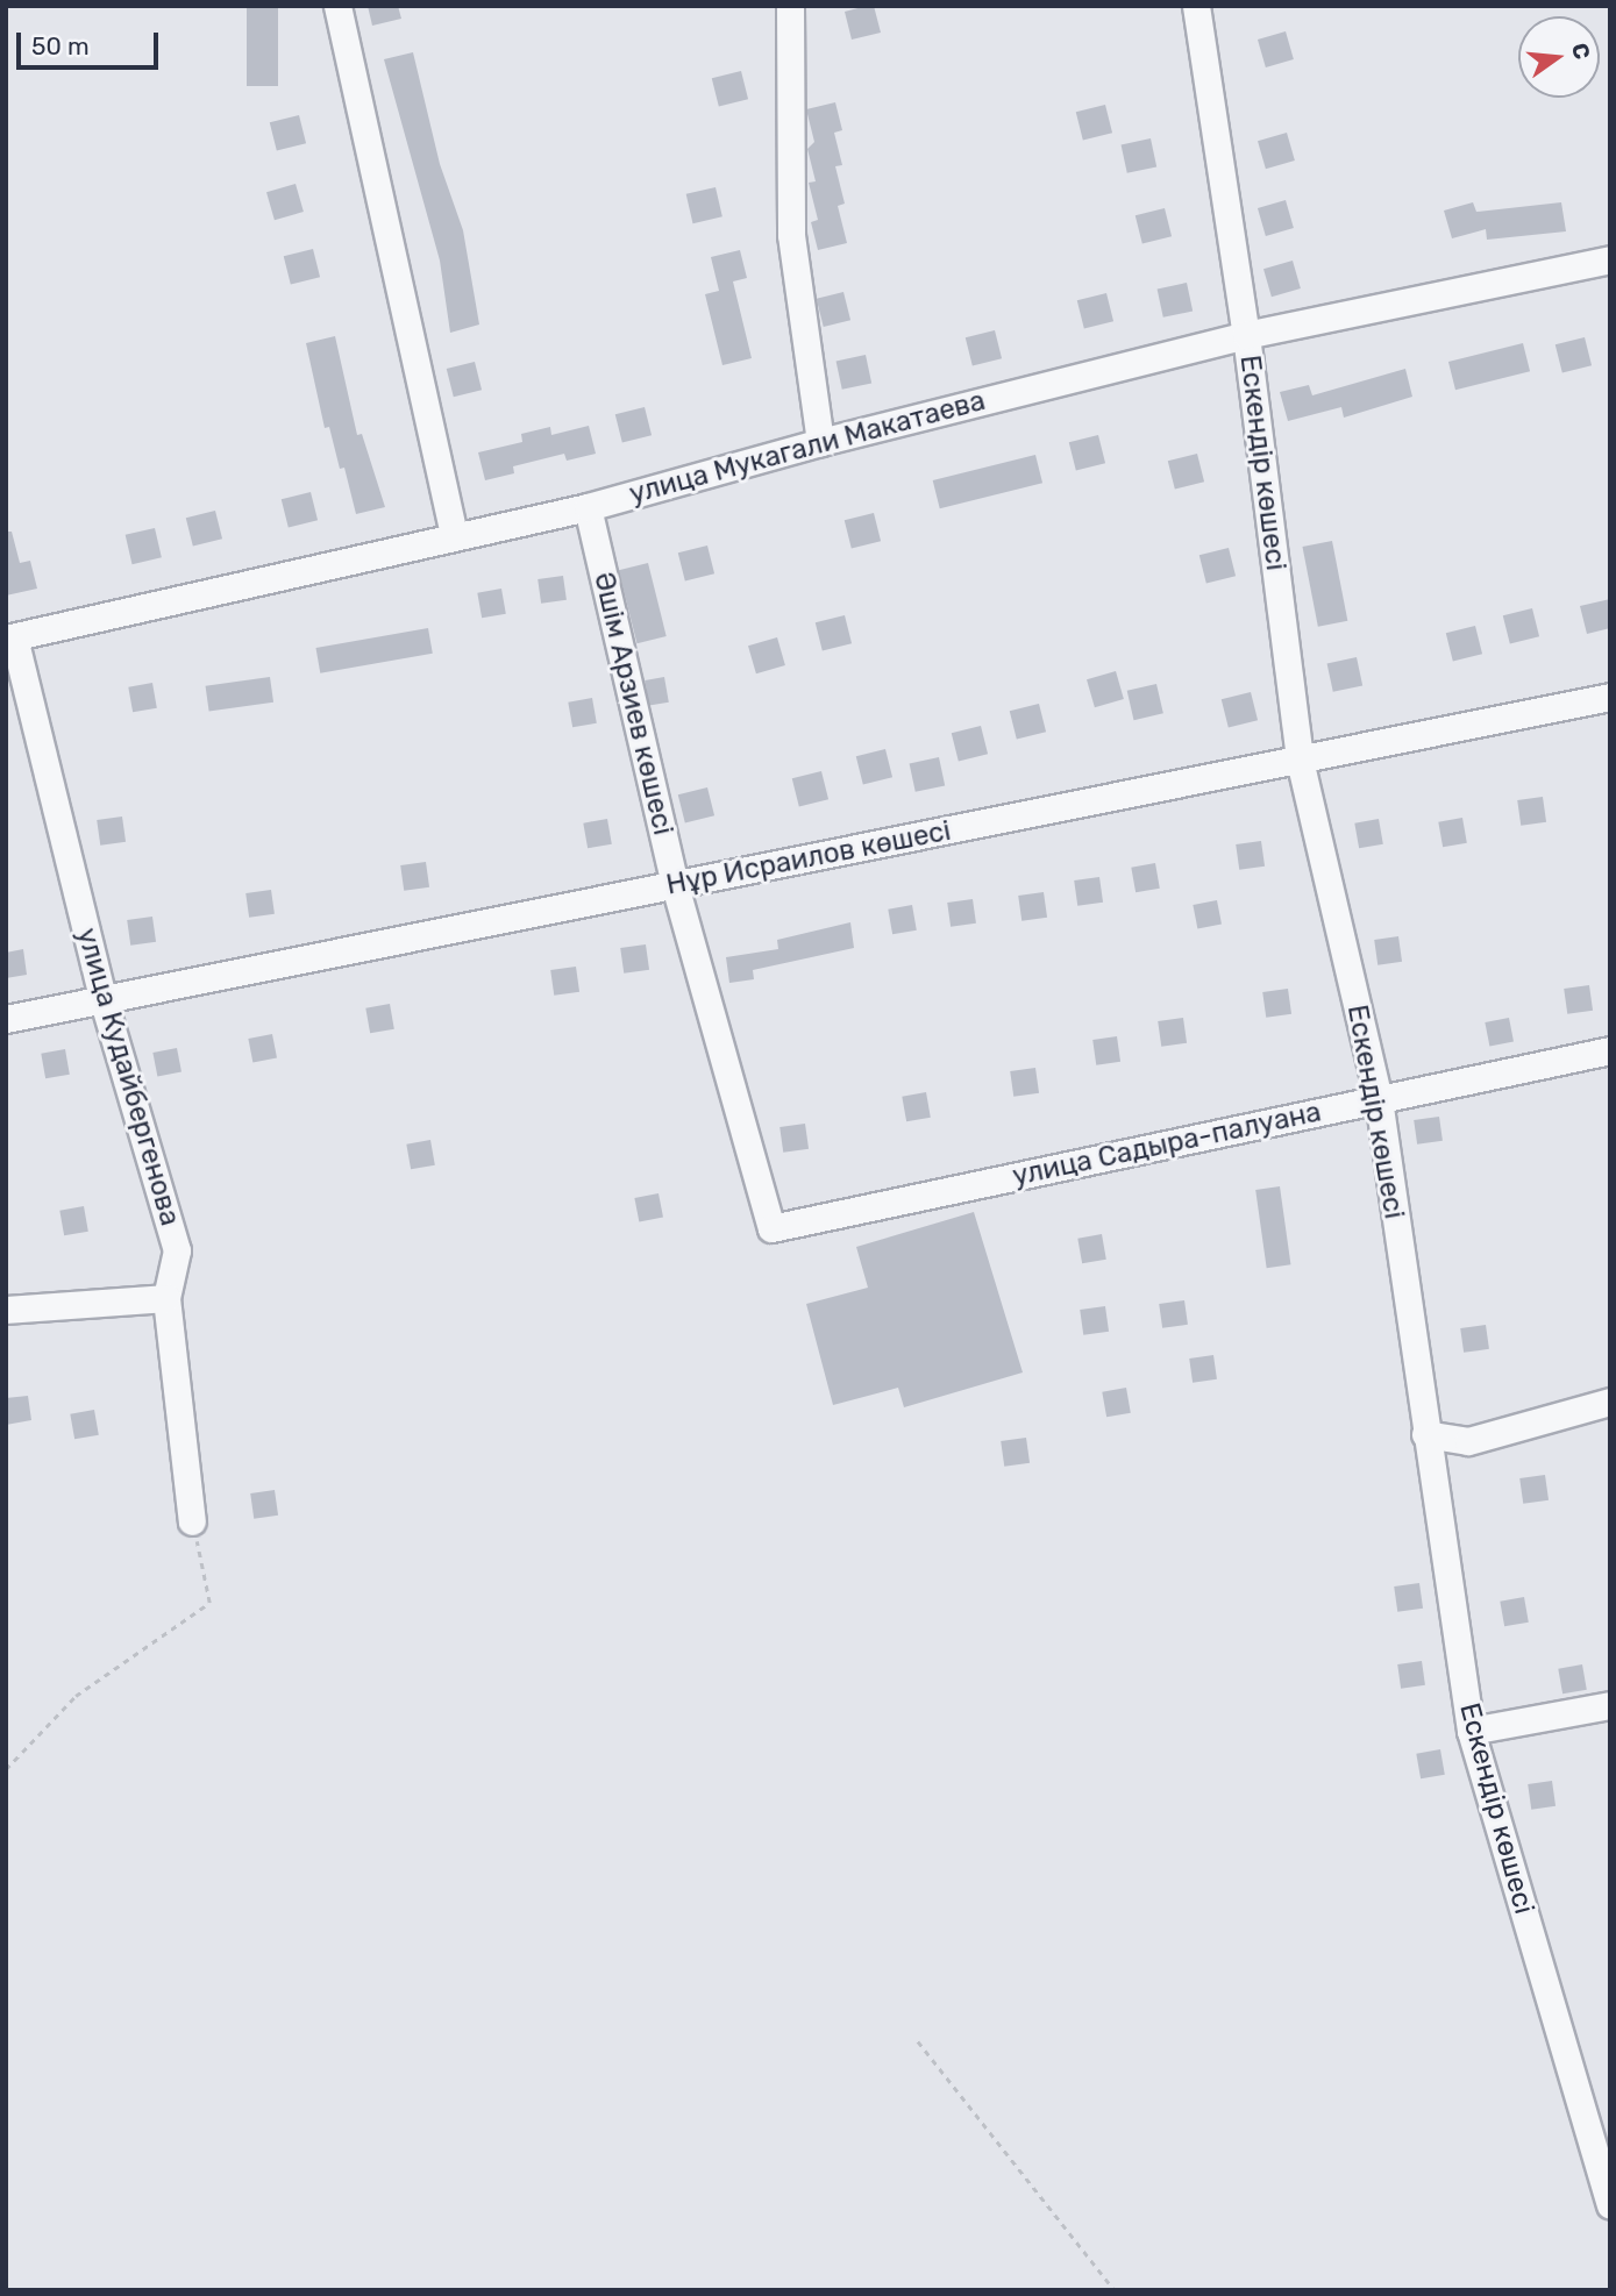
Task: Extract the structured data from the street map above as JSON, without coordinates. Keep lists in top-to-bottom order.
{
  "streets": {
    "street": [
      "улица Мукагали Макатаева",
      "Ескендір көшесі",
      "Әшім Арзиев көшесі",
      "Нұр Исраилов көшесі",
      "улица Кудайбергенова",
      "улица Садыра-палуана"
    ]
  },
  "crossings": [
    ["улица Мукагали Макатаева", "Ескендір көшесі"],
    ["улица Мукагали Макатаева", "Әшім Арзиев көшесі"],
    ["улица Мукагали Макатаева", "улица Кудайбергенова"],
    ["Ескендір көшесі", "Нұр Исраилов көшесі"],
    ["Ескендір көшесі", "улица Садыра-палуана"],
    ["Әшім Арзиев көшесі", "Нұр Исраилов көшесі"],
    ["Әшім Арзиев көшесі", "улица Садыра-палуана"],
    ["Нұр Исраилов көшесі", "улица Кудайбергенова"]
  ],
  "scale_bar": "50 m",
  "north": "right"
}
